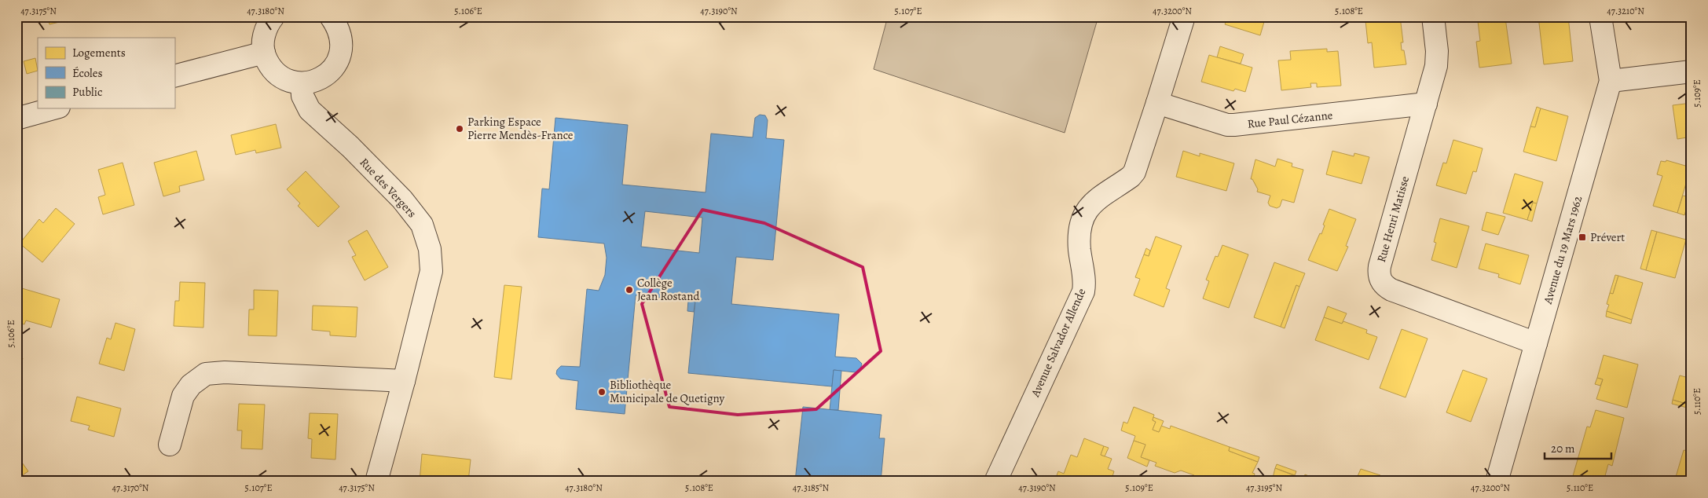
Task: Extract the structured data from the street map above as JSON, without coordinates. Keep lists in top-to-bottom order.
{
  "streets": {
    "street": [
      "Rue Paul Cézanne",
      "Rue des Vergers",
      "Rue Henri Matisse",
      "Avenue du 19 Mars 1962",
      "Avenue Salvador Allende"
    ]
  },
  "crossings": [
    ["Rue Paul Cézanne", "Rue Henri Matisse"],
    ["Rue Paul Cézanne", "Avenue Salvador Allende"],
    ["Rue Henri Matisse", "Avenue du 19 Mars 1962"]
  ],
  "places": {
    "other": ["Parking Espace Pierre Mendès-France", "Collège Jean Rostand", "Bibliothèque Municipale de Quetigny"],
    "transit": ["Prévert"]
  },
  "legend": ["Logements", "Écoles", "Public"],
  "scale_bar": "20 m",
  "coordinates": [
    "47.3175°N",
    "47.3180°N",
    "5.106°E",
    "47.3190°N",
    "5.107°E",
    "47.3200°N",
    "5.108°E",
    "47.3210°N",
    "5.109°E",
    "5.110°E",
    "47.3170°N",
    "47.3185°N",
    "47.3195°N"
  ]
}
